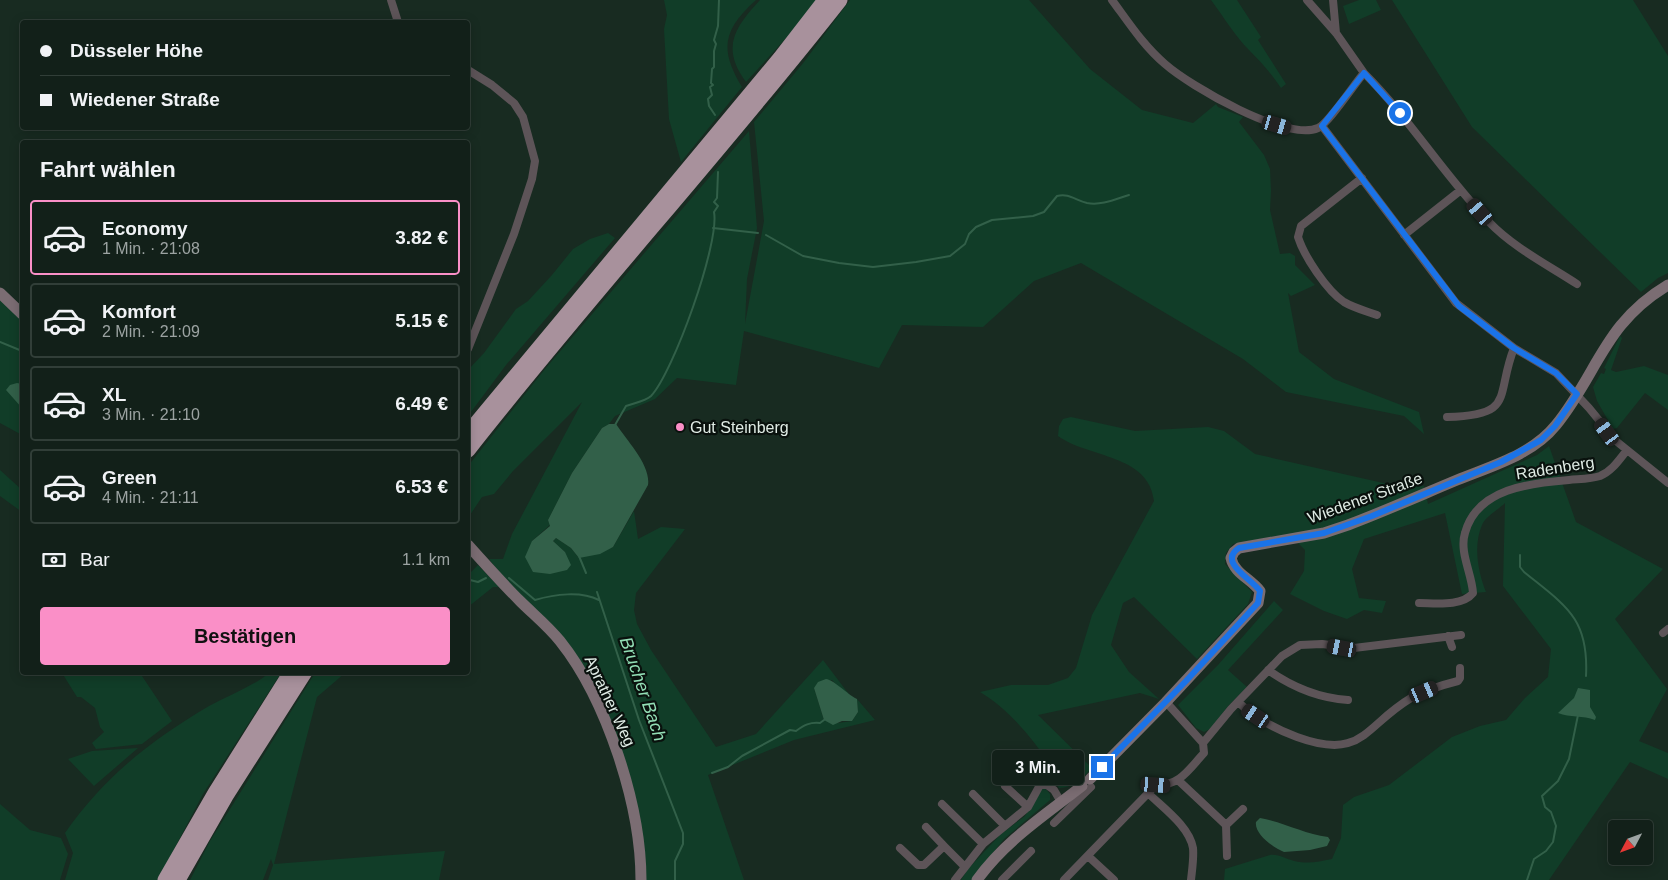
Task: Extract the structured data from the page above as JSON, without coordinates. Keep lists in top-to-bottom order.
{
  "streets": {
    "main road": ["Wiedener Straße", "Aprather Weg"],
    "street": ["Radenberg"]
  },
  "water": ["Brucher Bach"],
  "places": ["Gut Steinberg"],
  "north": "bottom left",
  "page": {
    "banner": ["Düsseler Höhe", "Wiedener Straße"],
    "heading": "Fahrt wählen",
    "list": [
      {
        "name": "Economy",
        "note": "1 Min. · 21:08",
        "value": "3.82 €"
      },
      {
        "name": "Komfort",
        "note": "2 Min. · 21:09",
        "value": "5.15 €"
      },
      {
        "name": "XL",
        "note": "3 Min. · 21:10",
        "value": "6.49 €"
      },
      {
        "name": "Green",
        "note": "4 Min. · 21:11",
        "value": "6.53 €"
      }
    ],
    "pay": ["Bar", "1.1 km"],
    "buttons": "Bestätigen",
    "bubble": "3 Min."
  }
}
